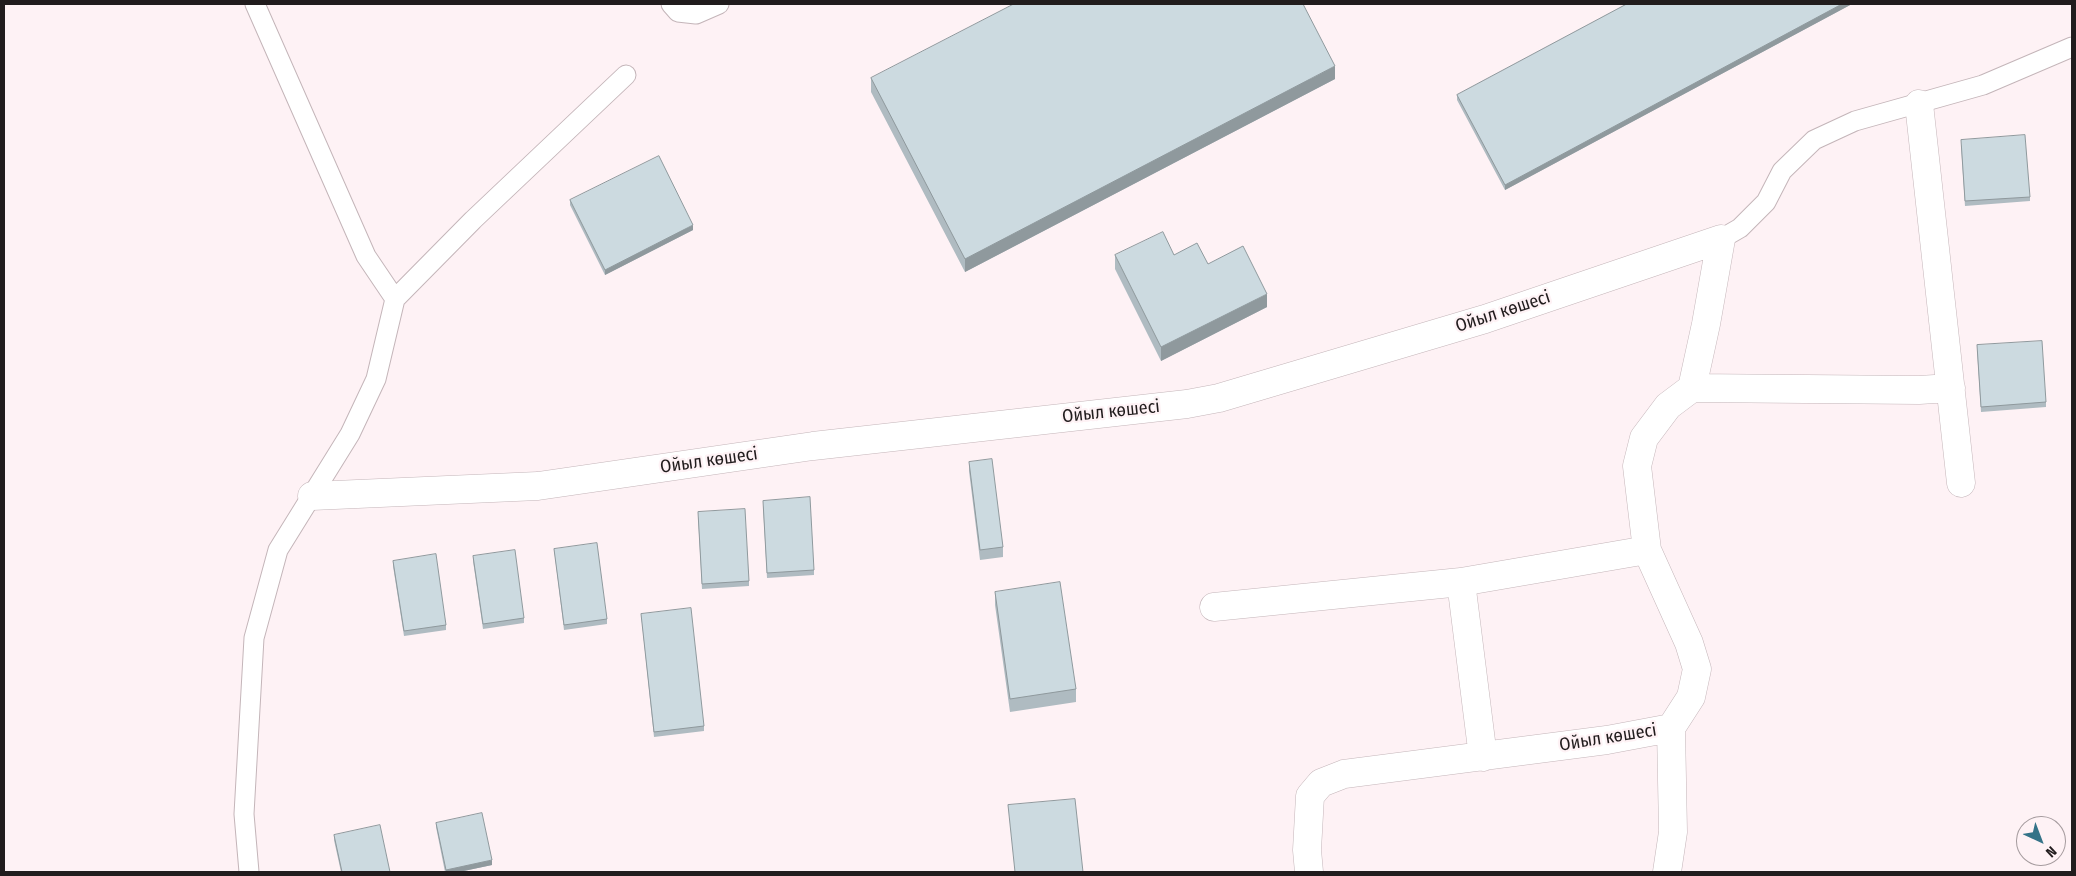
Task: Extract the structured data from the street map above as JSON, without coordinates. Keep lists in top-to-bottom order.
{
  "streets": {
    "street": ["Ойыл көшесі"]
  },
  "north": "bottom right"
}
